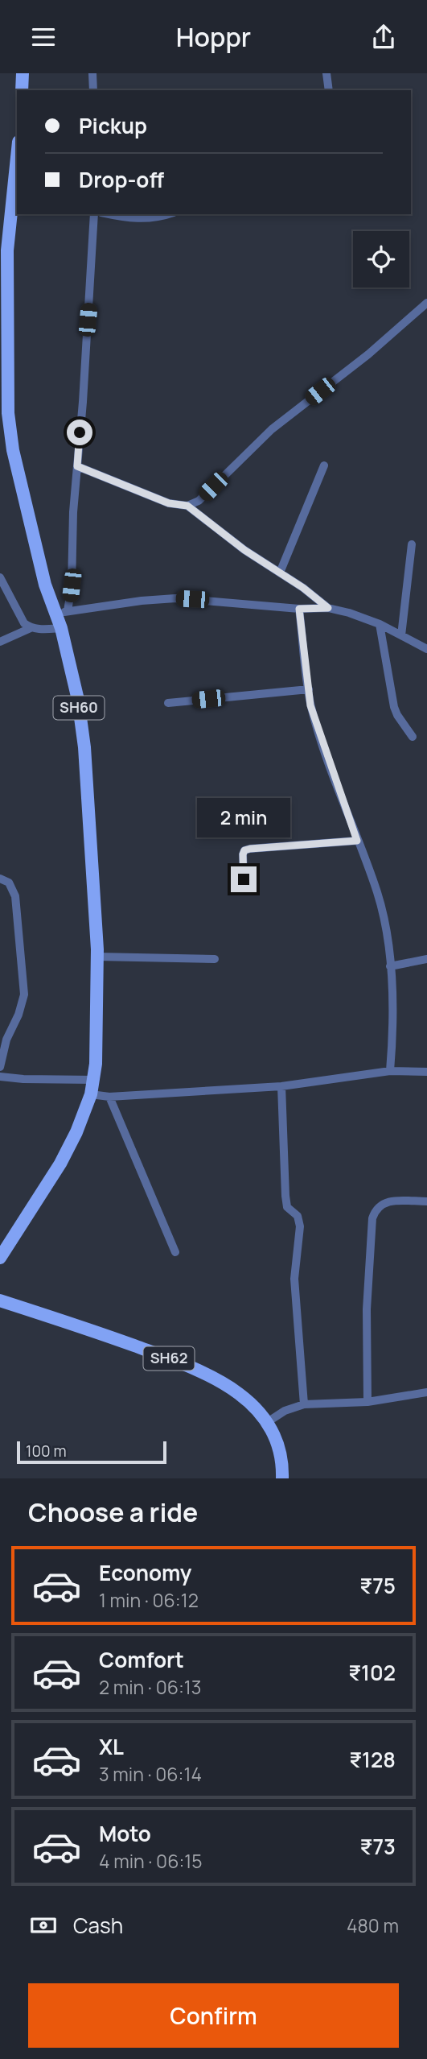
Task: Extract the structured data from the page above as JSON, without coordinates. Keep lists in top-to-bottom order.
{
  "streets": {
    "main road": ["SH60", "SH62"]
  },
  "scale_bar": "100 m",
  "page": {
    "header": "Hoppr",
    "banner": ["Pickup", "Drop-off"],
    "bubble": "2 min",
    "scale": "100 m",
    "heading": "Choose a ride",
    "list": [
      {
        "name": "Economy",
        "note": "1 min · 06:12",
        "value": "₹75"
      },
      {
        "name": "Comfort",
        "note": "2 min · 06:13",
        "value": "₹102"
      },
      {
        "name": "XL",
        "note": "3 min · 06:14",
        "value": "₹128"
      },
      {
        "name": "Moto",
        "note": "4 min · 06:15",
        "value": "₹73"
      }
    ],
    "pay": ["Cash", "480 m"],
    "buttons": "Confirm"
  }
}
